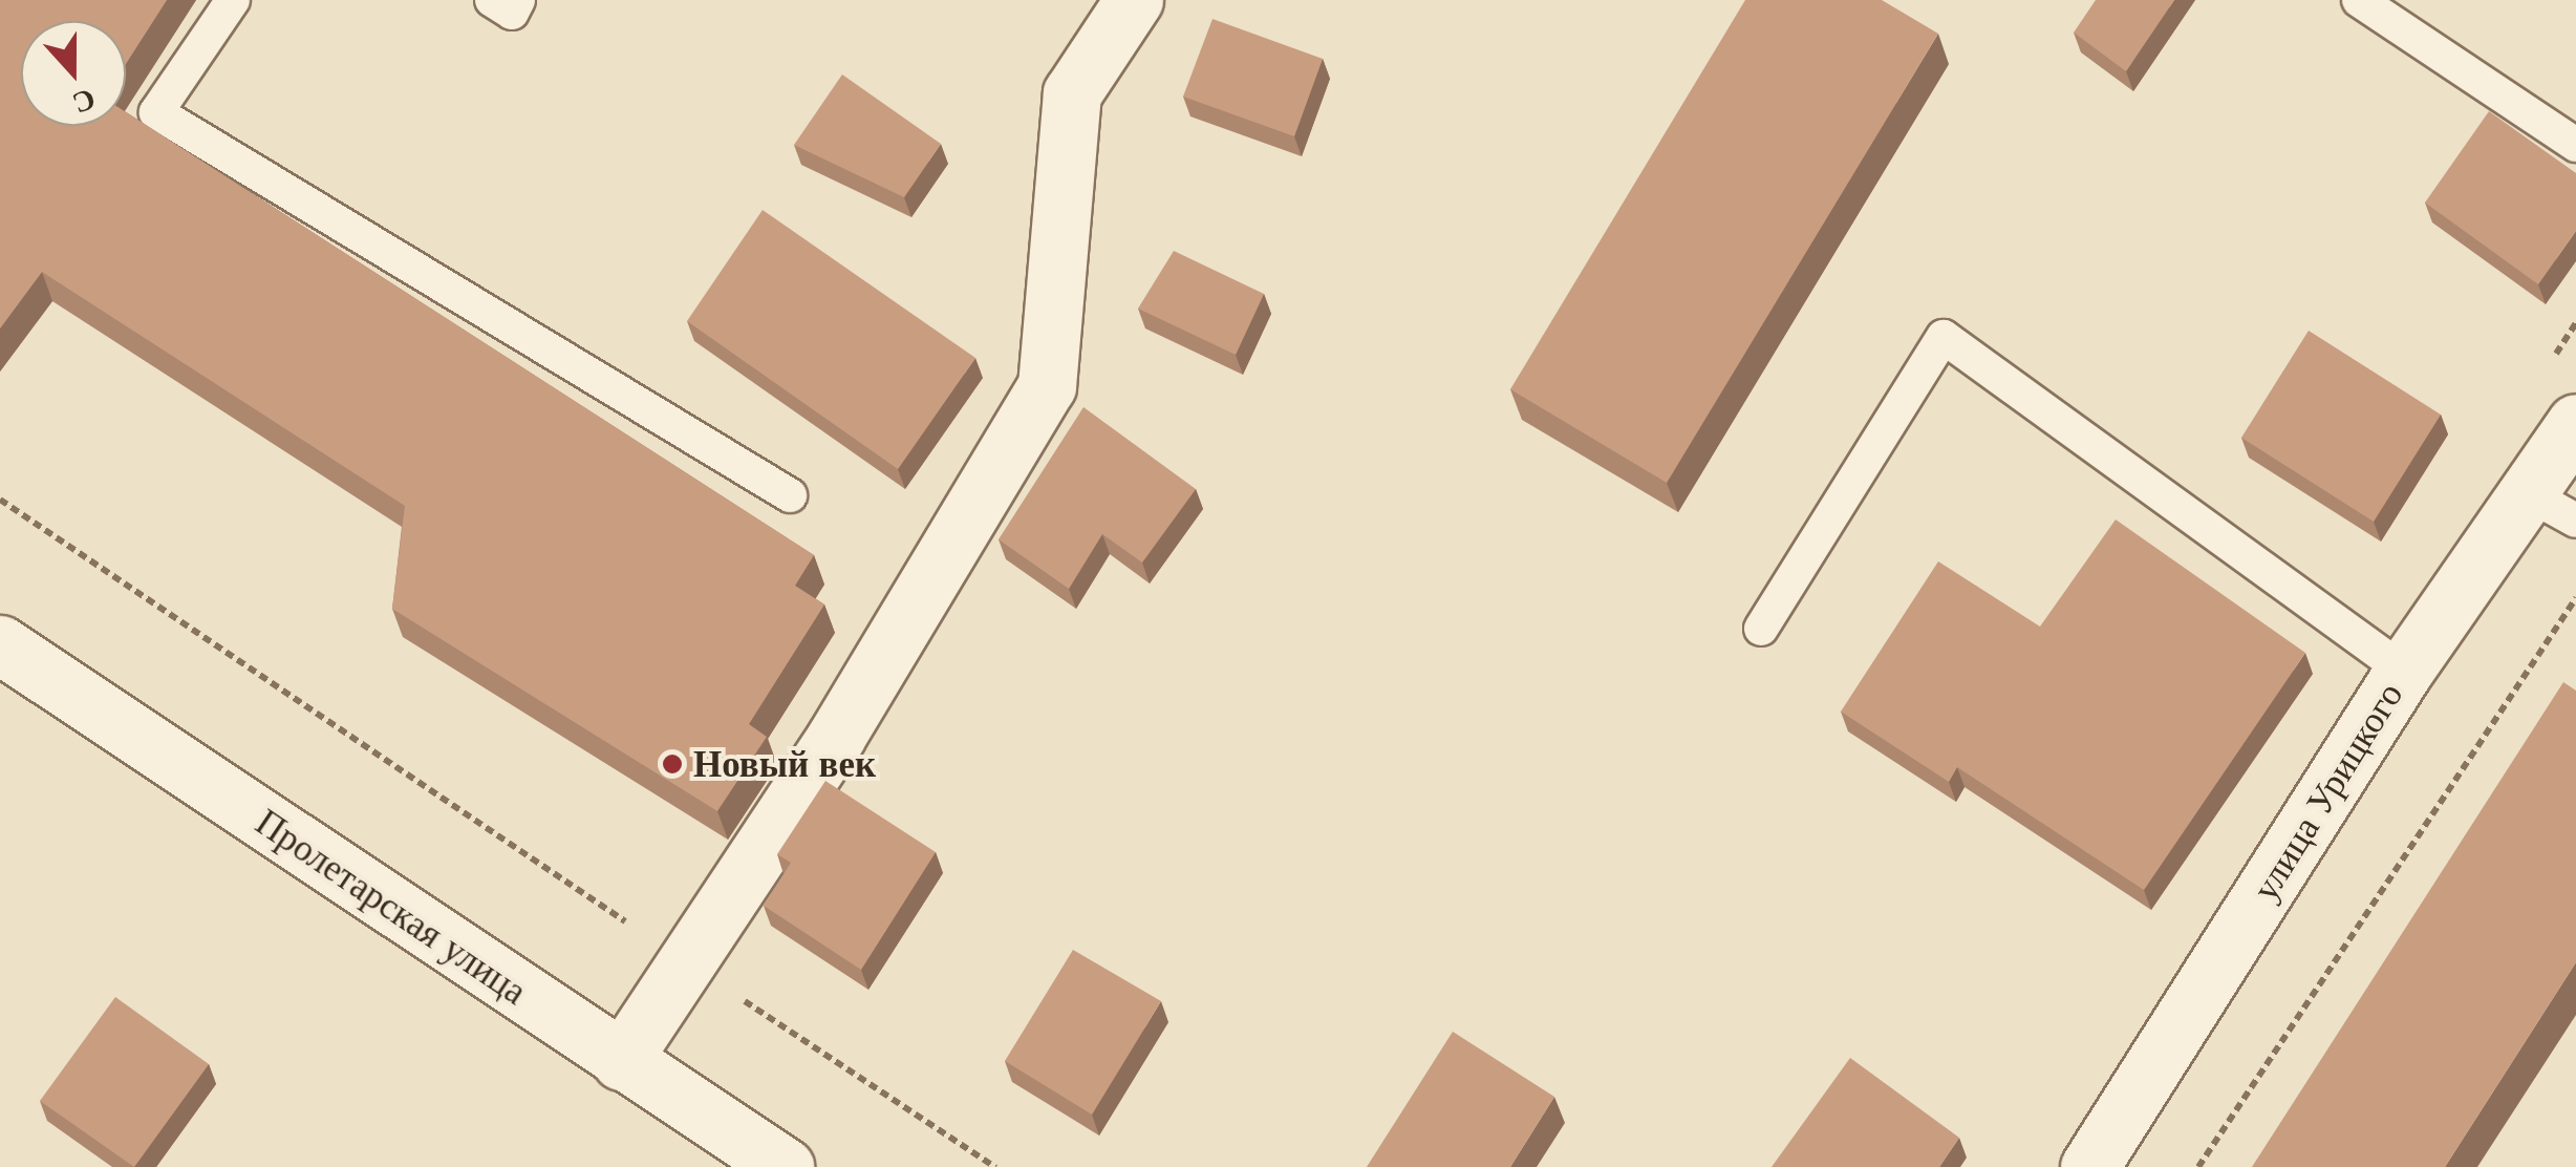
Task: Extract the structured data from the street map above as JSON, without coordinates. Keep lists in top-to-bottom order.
{
  "streets": {
    "street": ["улица Урицкого", "Пролетарская улица"]
  },
  "places": ["Новый век"],
  "north": "bottom"
}
